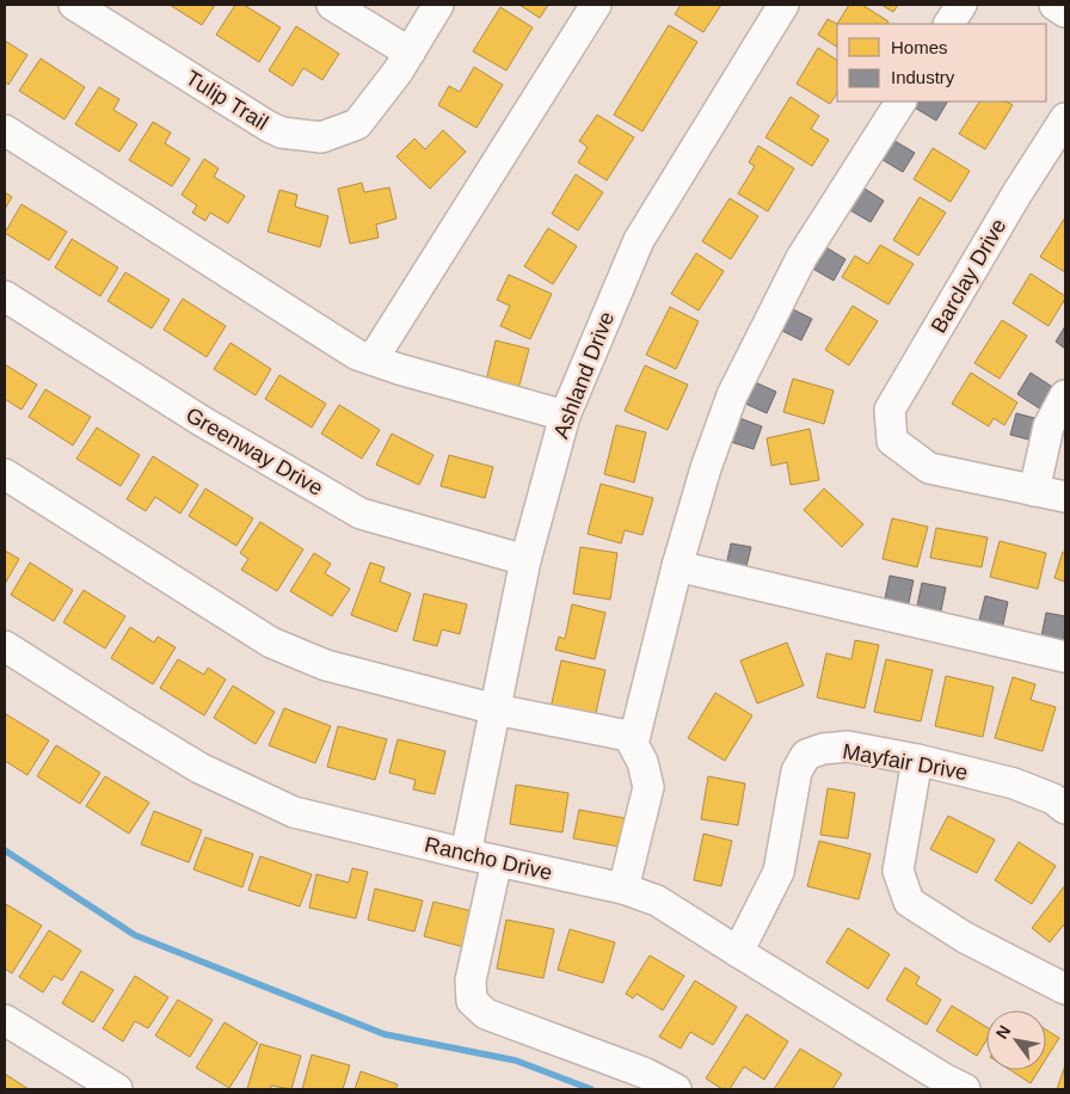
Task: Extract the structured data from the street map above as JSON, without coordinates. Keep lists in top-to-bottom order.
{
  "streets": {
    "street": [
      "Tulip Trail",
      "Barclay Drive",
      "Ashland Drive",
      "Greenway Drive",
      "Mayfair Drive",
      "Rancho Drive"
    ]
  },
  "crossings": [
    ["Ashland Drive", "Greenway Drive"],
    ["Ashland Drive", "Rancho Drive"],
    ["Mayfair Drive", "Rancho Drive"]
  ],
  "legend": ["Homes", "Industry"],
  "north": "top left"
}
